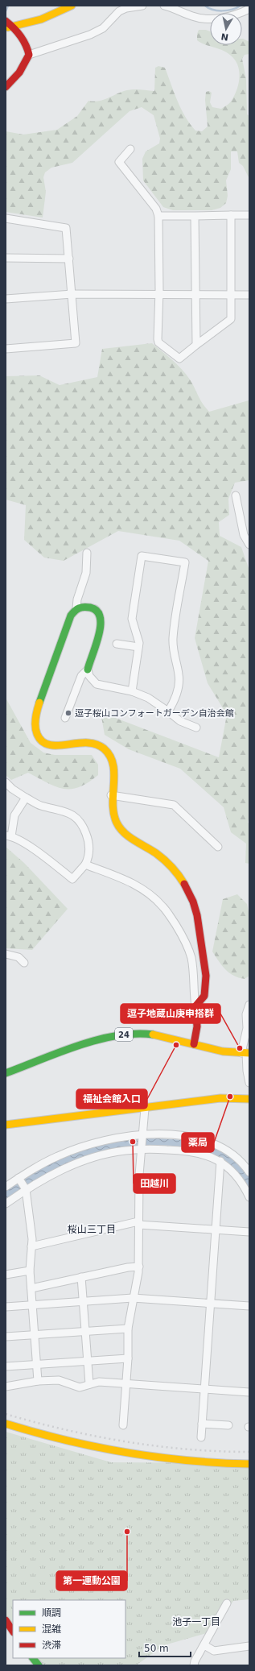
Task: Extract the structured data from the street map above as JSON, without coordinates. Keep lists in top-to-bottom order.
{
  "streets": {
    "street": ["24"]
  },
  "districts": ["桜山三丁目", "池子一丁目"],
  "places": [
    "逗子桜山コンフォートガーデン自治会館",
    "福祉会館入口",
    "逗子地蔵山庚申搭群",
    "薬局",
    "田越川",
    "第一運動公園"
  ],
  "legend": ["順調", "混雑", "渋滞"],
  "scale_bar": "50 m",
  "north": "bottom"
}
